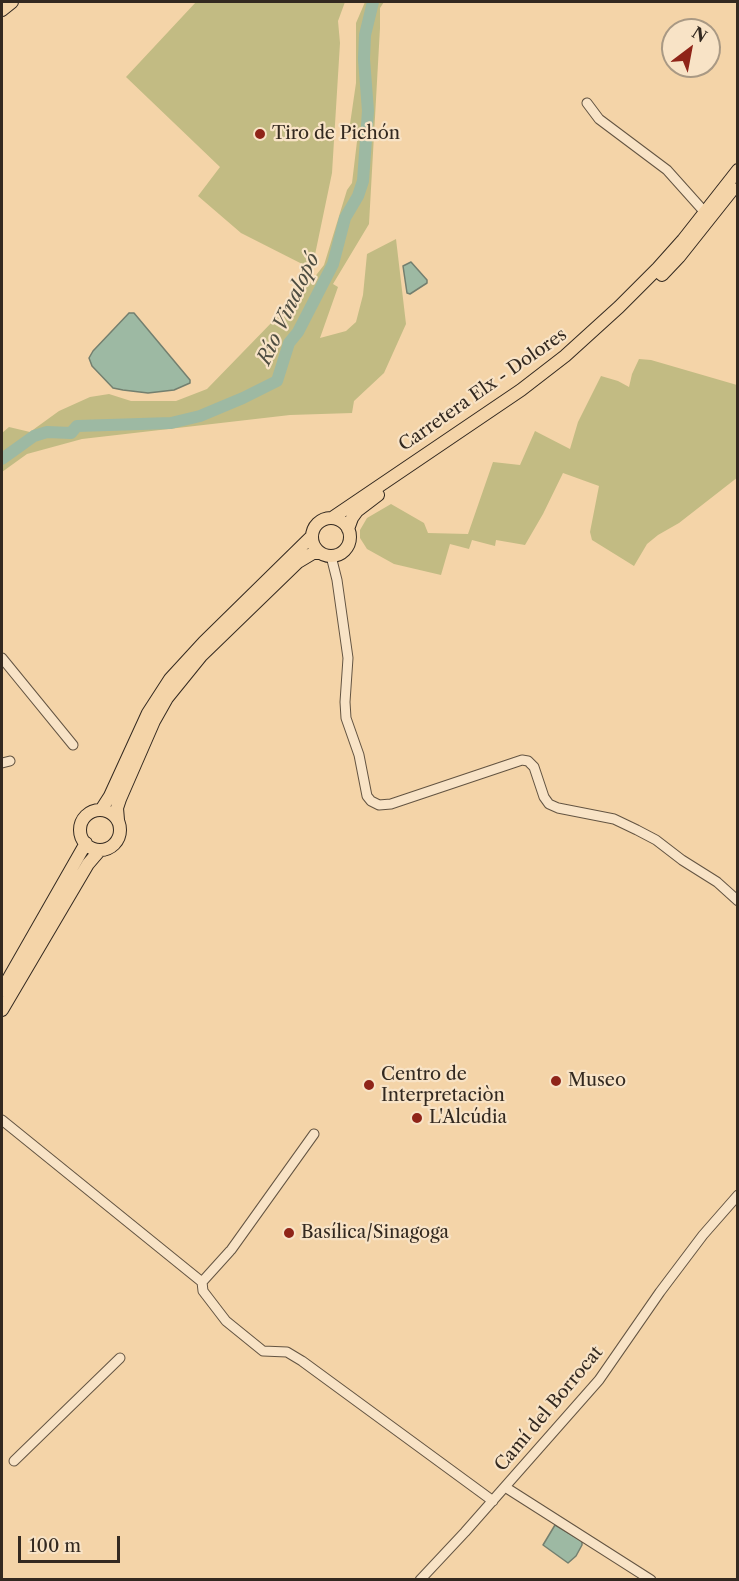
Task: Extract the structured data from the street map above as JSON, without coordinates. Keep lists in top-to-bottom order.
{
  "streets": {
    "main road": ["Carretera Elx - Dolores"],
    "street": ["Camí del Borrocat"]
  },
  "water": ["Río Vinalopó"],
  "places": [
    "Tiro de Pichón",
    "Museo",
    "Centro de Interpretaciòn",
    "L'Alcúdia",
    "Basílica/Sinagoga"
  ],
  "scale_bar": "100 m",
  "north": "top right"
}
